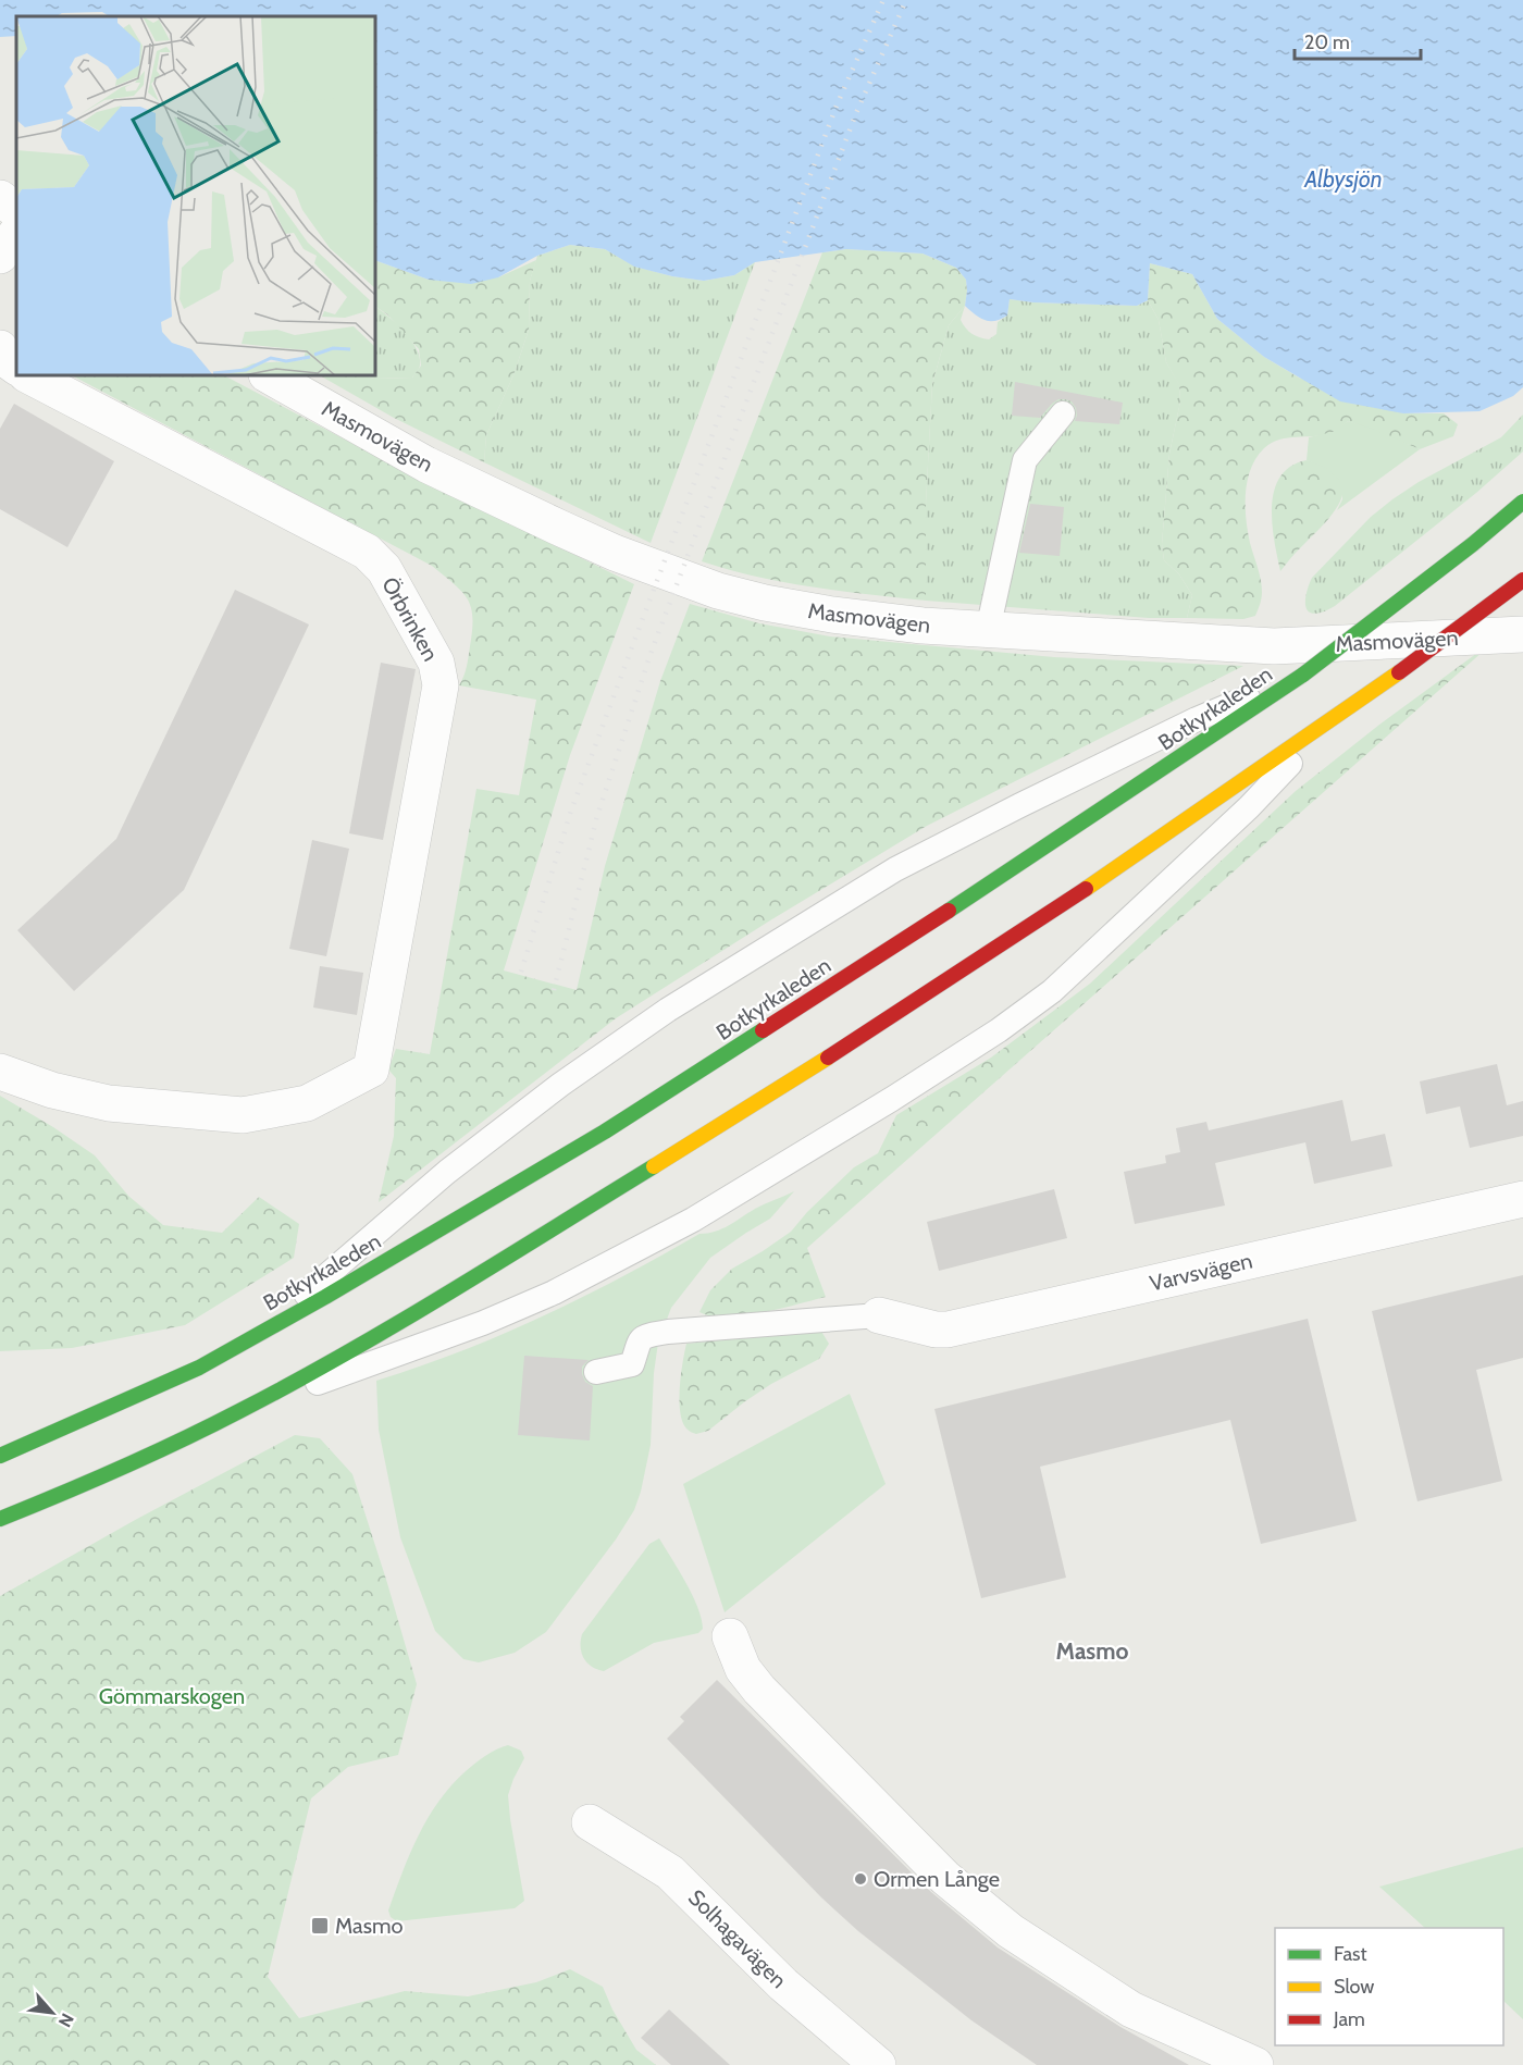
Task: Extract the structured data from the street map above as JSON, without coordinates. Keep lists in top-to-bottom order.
{
  "streets": {
    "main road": ["Botkyrkaleden"],
    "street": [
      "Masmovägen",
      "Örbrinken",
      "Varvsvägen",
      "Solhagavägen"
    ]
  },
  "districts": ["Masmo"],
  "water": ["Albysjön"],
  "parks": ["Gömmarskogen"],
  "places": {
    "other": ["Ormen Långe"],
    "transit": ["Masmo"]
  },
  "legend": ["Fast", "Slow", "Jam"],
  "scale_bar": "20 m",
  "north": "bottom right"
}
